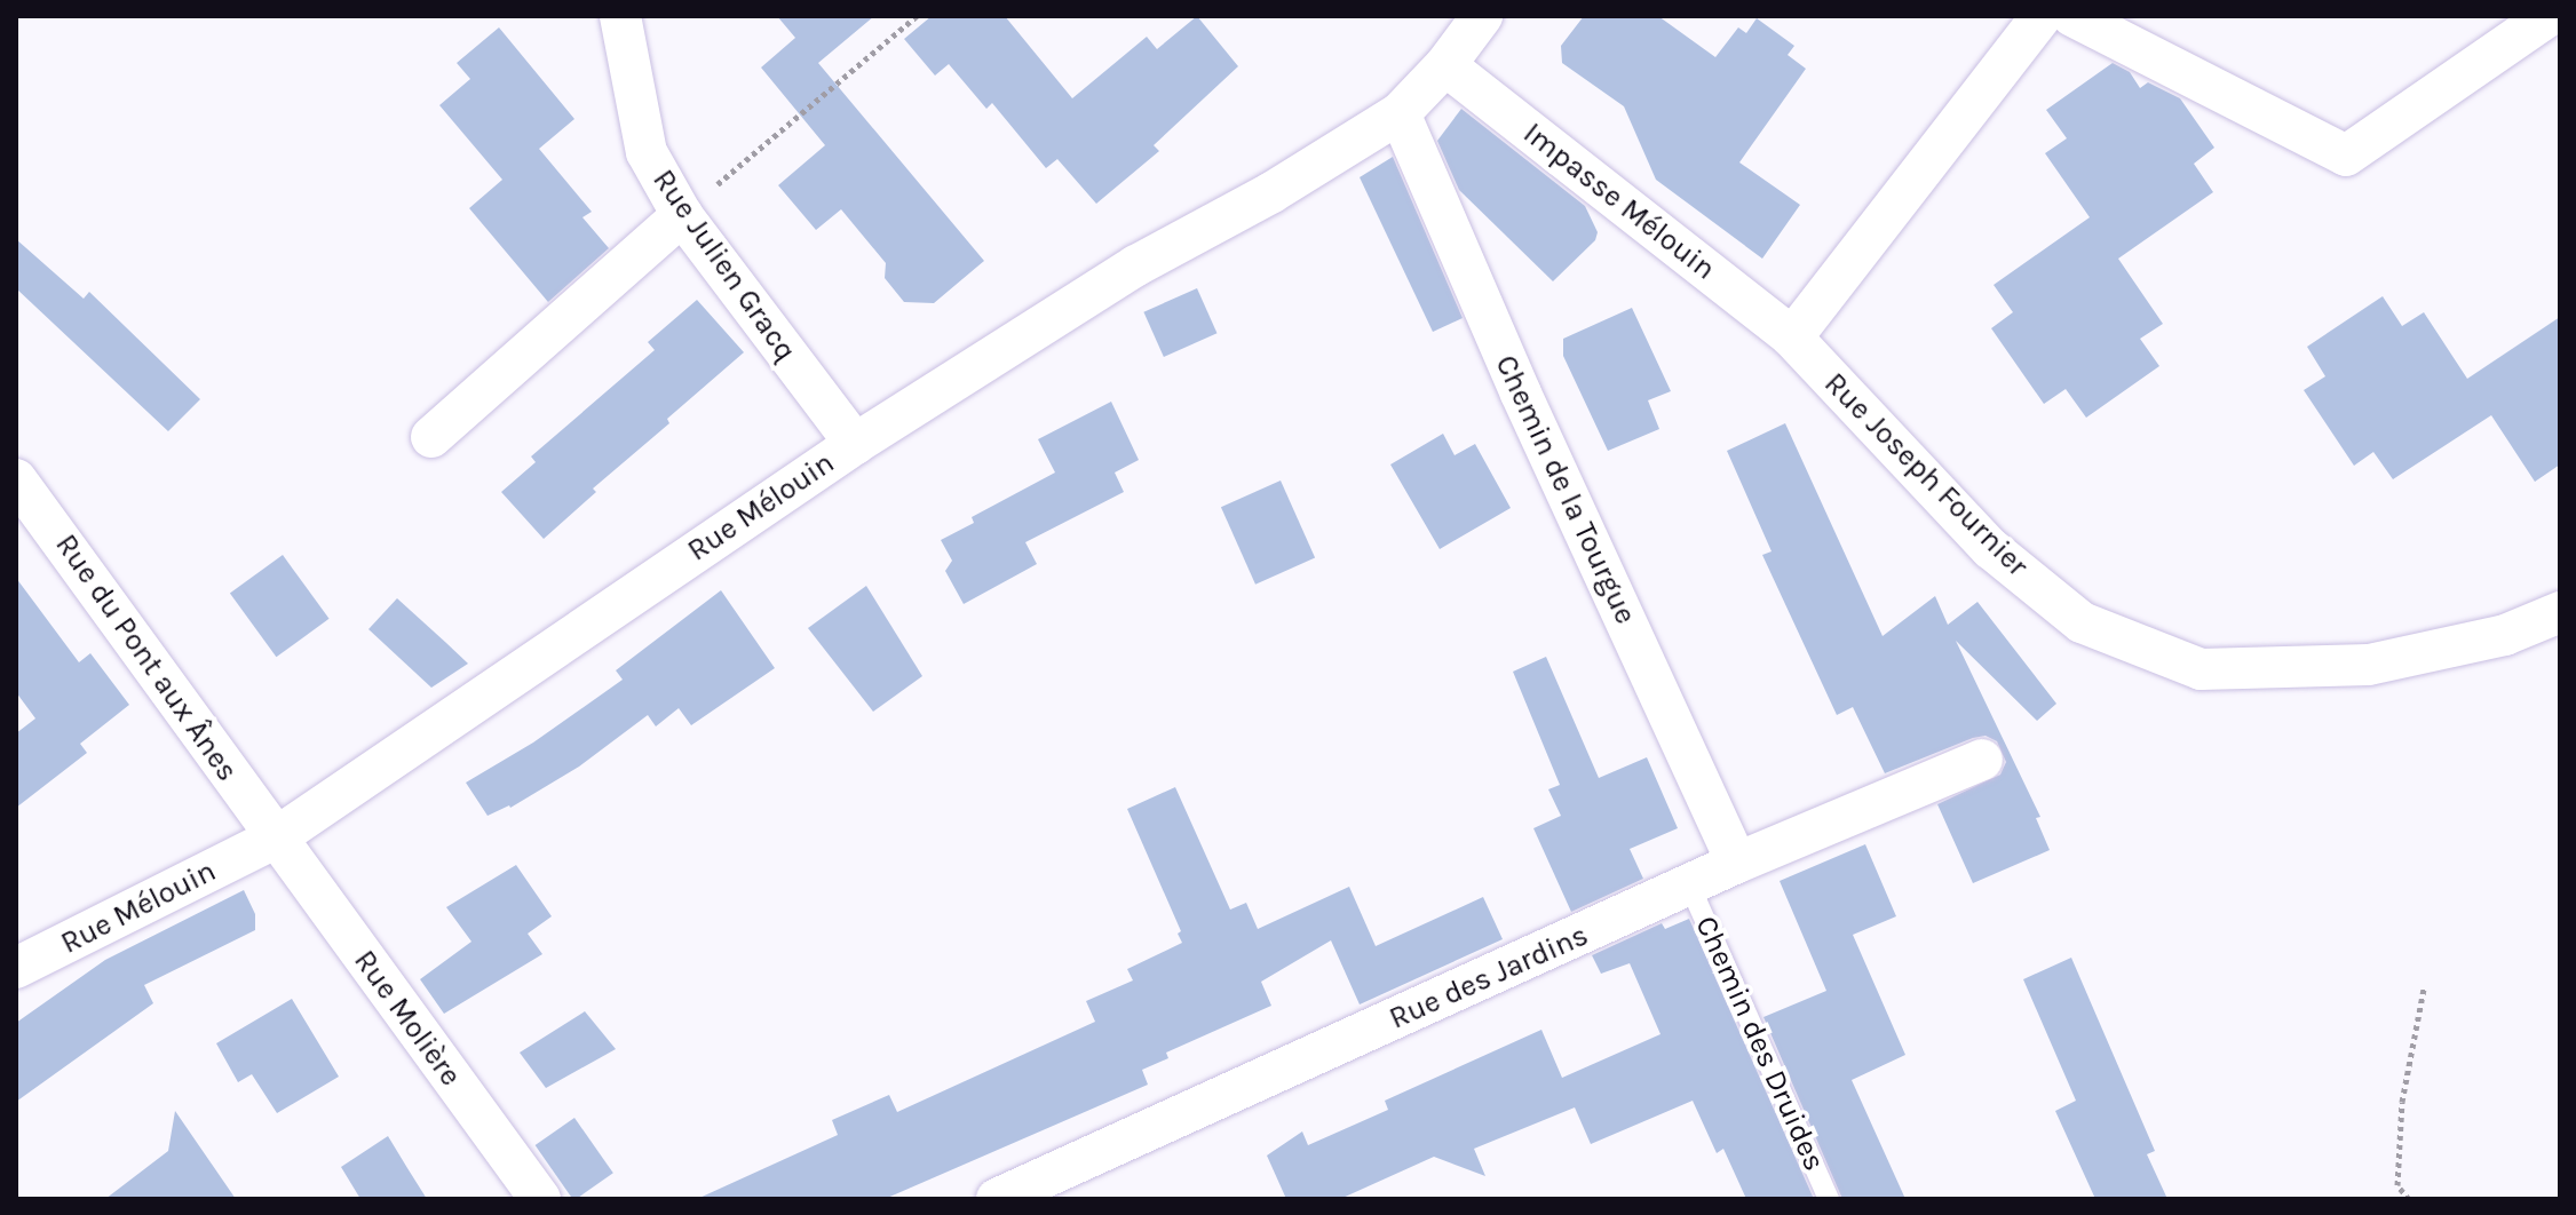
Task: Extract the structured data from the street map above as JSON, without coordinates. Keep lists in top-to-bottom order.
{
  "streets": {
    "street": [
      "Impasse Mélouin",
      "Rue Julien Gracq",
      "Rue Joseph Fournier",
      "Chemin de la Tourgue",
      "Rue Mélouin",
      "Rue du Pont aux Ânes",
      "Rue des Jardins",
      "Rue Molière"
    ],
    "lane": ["Chemin des Druides"]
  },
  "crossings": [
    ["Impasse Mélouin", "Rue Joseph Fournier"],
    ["Impasse Mélouin", "Rue Mélouin"],
    ["Rue Julien Gracq", "Rue Mélouin"],
    ["Chemin de la Tourgue", "Rue Mélouin"],
    ["Chemin de la Tourgue", "Rue des Jardins"],
    ["Rue Mélouin", "Rue du Pont aux Ânes"],
    ["Rue Mélouin", "Rue Molière"],
    ["Rue du Pont aux Ânes", "Rue Molière"],
    ["Rue des Jardins", "Chemin des Druides"]
  ]
}
